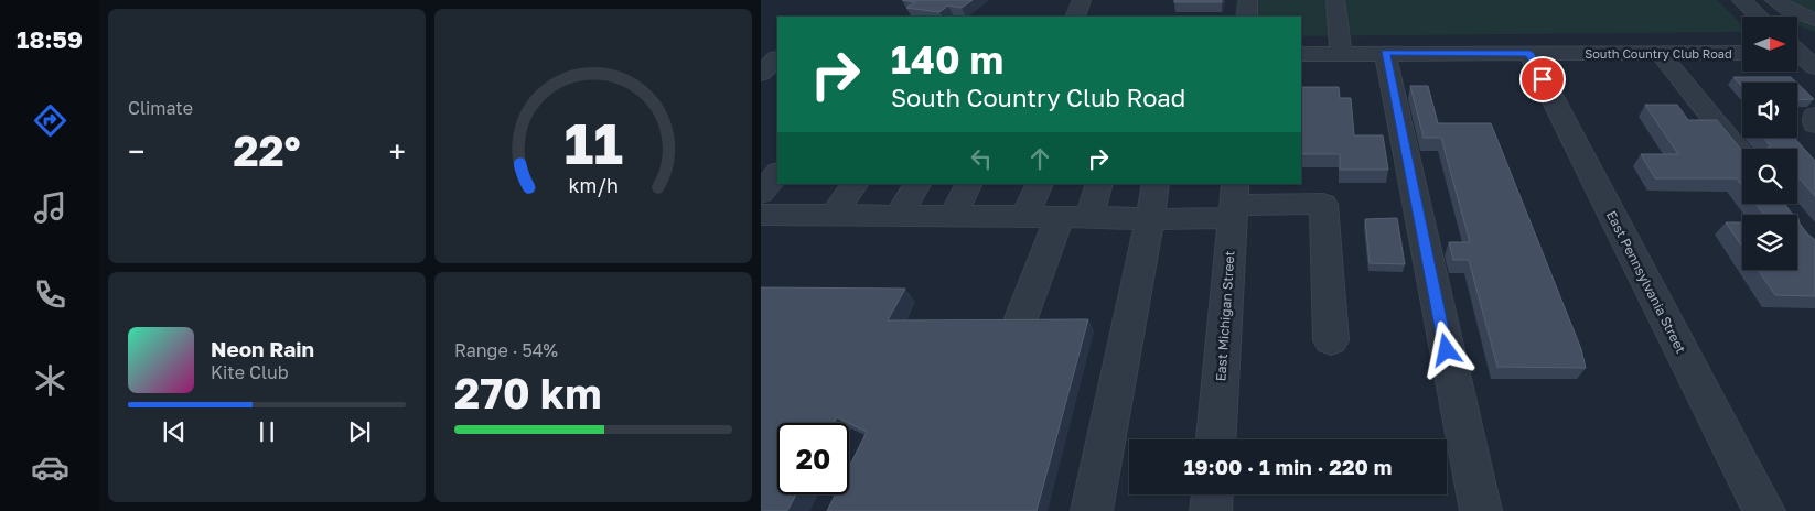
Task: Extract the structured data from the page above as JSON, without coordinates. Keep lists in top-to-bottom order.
{
  "streets": {
    "street": ["South Country Club Road", "East Pennsylvania Street", "East Michigan Street"]
  },
  "crossings": [
    ["South Country Club Road", "East Pennsylvania Street"]
  ],
  "north": "right",
  "page": {
    "tabs": "18:59",
    "tile": [
      "Climate",
      ["Range · 54%", "270 km"]
    ],
    "turn": ["140 m", "South Country Club Road"],
    "heat": ["−", "22°", "+"],
    "song": ["Neon Rain", "Kite Club"],
    "limit": "20",
    "trip": "19:00 · 1 min · 220 m",
    "gauge": ["11", "km/h"]
  }
}
